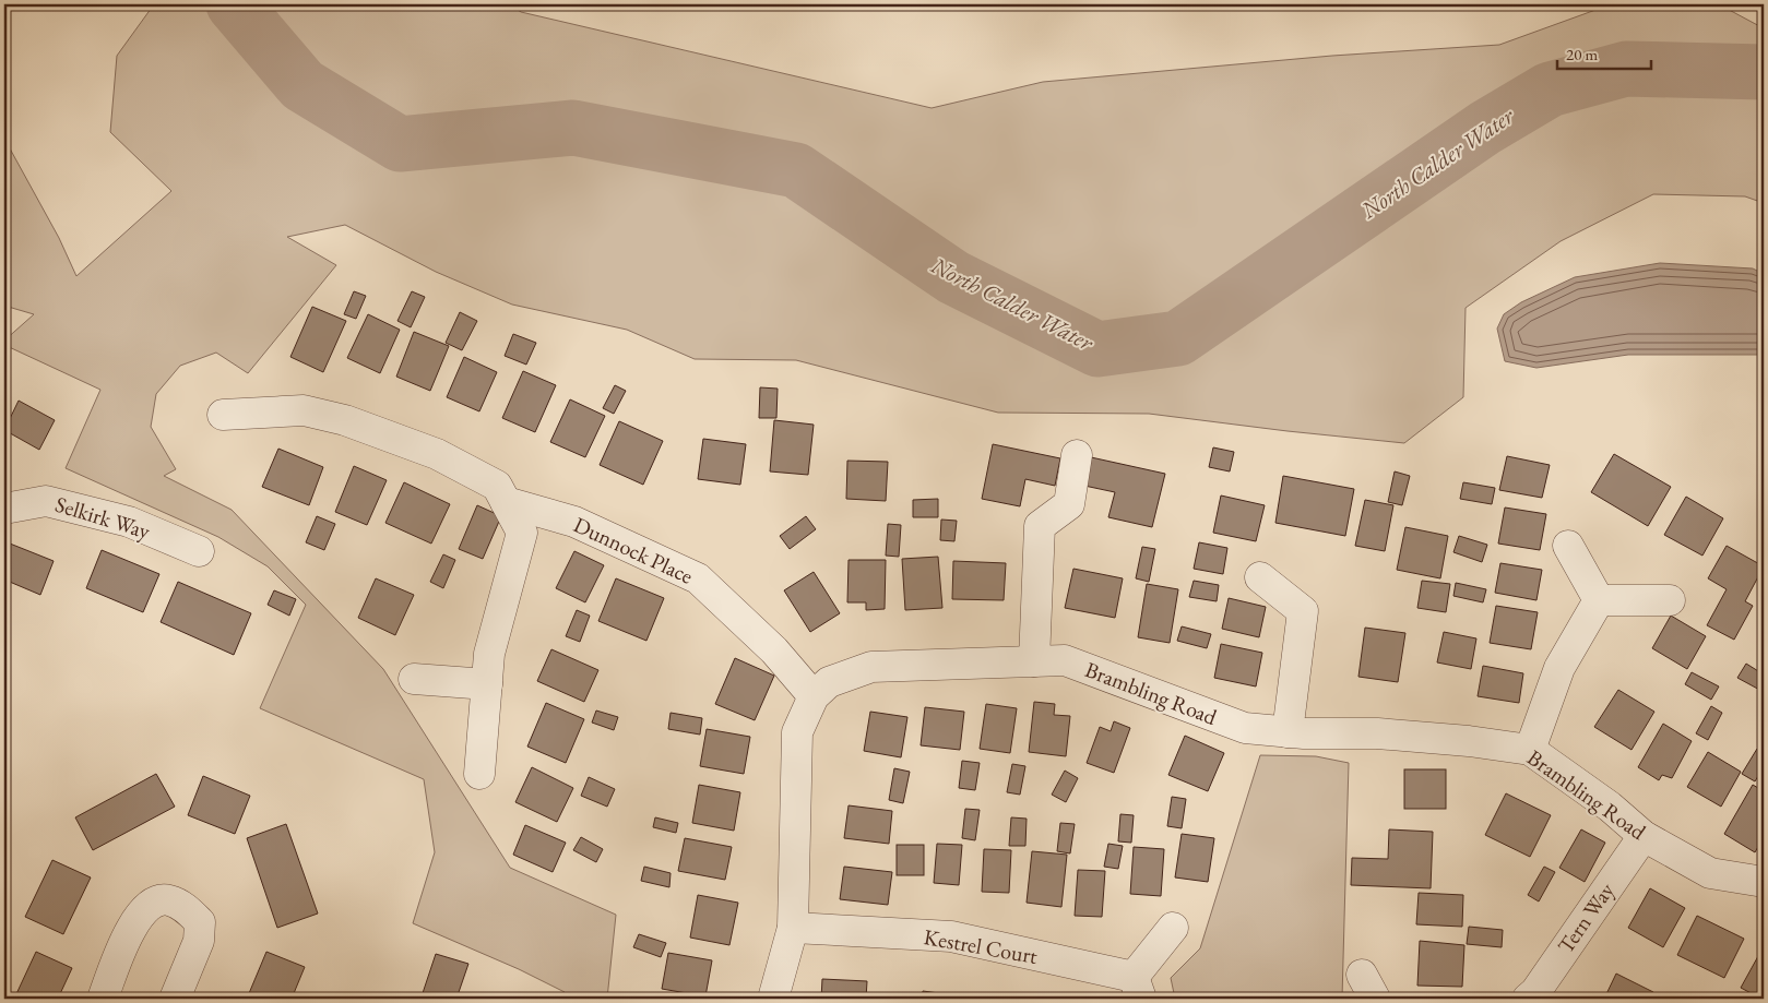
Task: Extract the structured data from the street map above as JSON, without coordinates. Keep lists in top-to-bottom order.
{
  "streets": {
    "street": [
      "Selkirk Way",
      "Dunnock Place",
      "Brambling Road",
      "Tern Way",
      "Kestrel Court"
    ]
  },
  "crossings": [
    ["Dunnock Place", "Brambling Road"],
    ["Brambling Road", "Tern Way"]
  ],
  "water": ["North Calder Water"],
  "scale_bar": "20 m"
}
